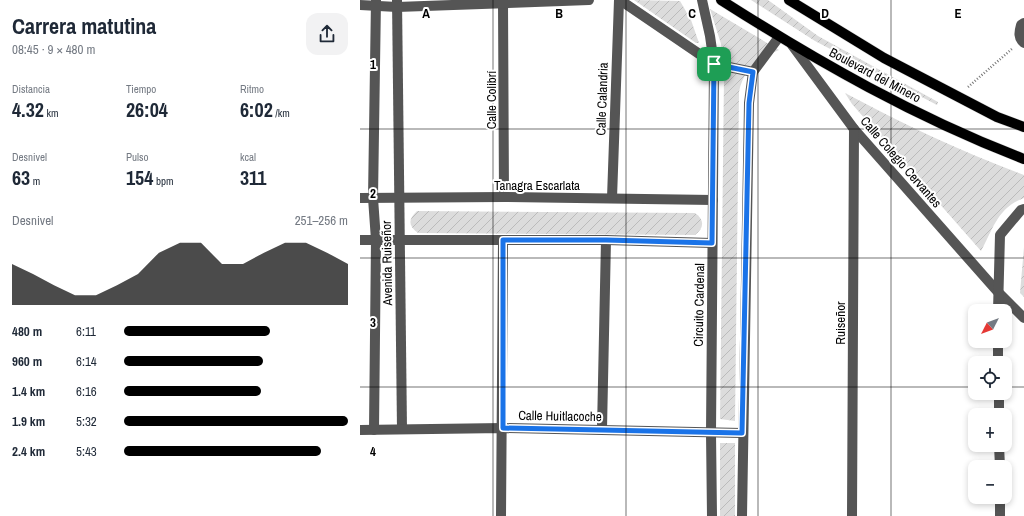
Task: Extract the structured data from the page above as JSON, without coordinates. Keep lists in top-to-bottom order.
{
  "streets": {
    "main road": ["Boulevard del Minero"],
    "street": [
      "Calle Calandria",
      "Calle Colibrí",
      "Calle Colegio Cervantes",
      "Tanagra Escarlata",
      "Avenida Ruiseñor",
      "Circuito Cardenal",
      "Ruiseñor",
      "Calle Huitlacoche"
    ]
  },
  "crossings": [
    ["Boulevard del Minero", "Calle Colegio Cervantes"],
    ["Calle Calandria", "Tanagra Escarlata"],
    ["Calle Colibrí", "Tanagra Escarlata"],
    ["Calle Colegio Cervantes", "Ruiseñor"],
    ["Tanagra Escarlata", "Avenida Ruiseñor"],
    ["Tanagra Escarlata", "Circuito Cardenal"],
    ["Avenida Ruiseñor", "Calle Huitlacoche"],
    ["Circuito Cardenal", "Calle Huitlacoche"]
  ],
  "north": "bottom left",
  "page": {
    "heading": ["Carrera matutina", "08:45 · 9 × 480 m"],
    "stats": [
      ["Distancia", "4.32 km"],
      ["Tiempo", "26:04"],
      ["Ritmo", "6:02 /km"],
      ["Desnivel", "63 m"],
      ["Pulso", "154 bpm"],
      ["kcal", "311"]
    ],
    "chart": ["Desnivel", "251–256 m"],
    "map_buttons": ["+", "−"],
    "list": [
      {
        "name": "480 m",
        "note": "6:11"
      },
      {
        "name": "960 m",
        "note": "6:14"
      },
      {
        "name": "1.4 km",
        "note": "6:16"
      },
      {
        "name": "1.9 km",
        "note": "5:32"
      },
      {
        "name": "2.4 km",
        "note": "5:43"
      }
    ]
  },
  "grid": {
    "columns": [
      "A",
      "B",
      "C",
      "D",
      "E"
    ],
    "rows": [
      "1",
      "2",
      "3",
      "4"
    ]
  }
}
